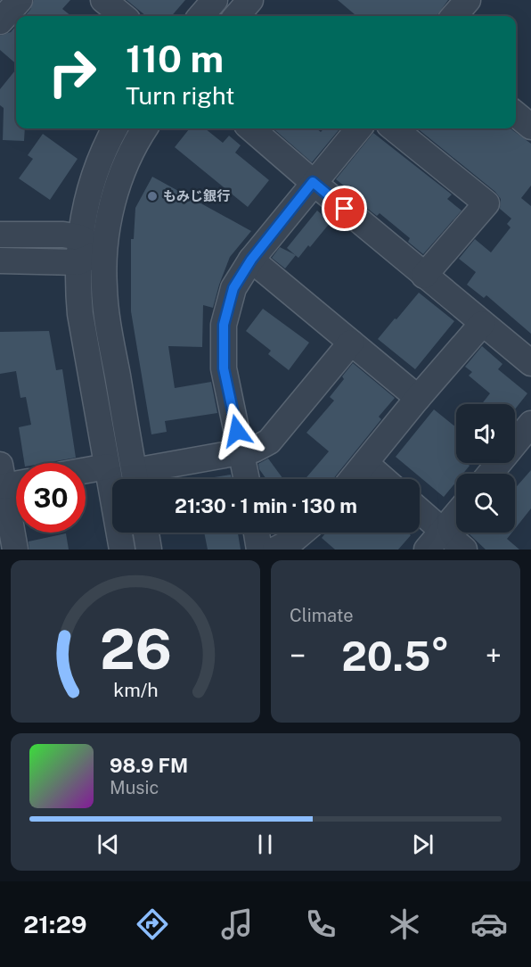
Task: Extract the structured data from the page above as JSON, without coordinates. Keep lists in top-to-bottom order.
{
  "places": ["もみじ銀行"],
  "page": {
    "turn": ["110 m", "Turn right"],
    "limit": "30",
    "trip": "21:30 · 1 min · 130 m",
    "tile": "Climate",
    "heat": ["−", "20.5°", "+"],
    "song": ["98.9 FM", "Music"],
    "tabs": "21:29",
    "gauge": ["26", "km/h"]
  }
}
